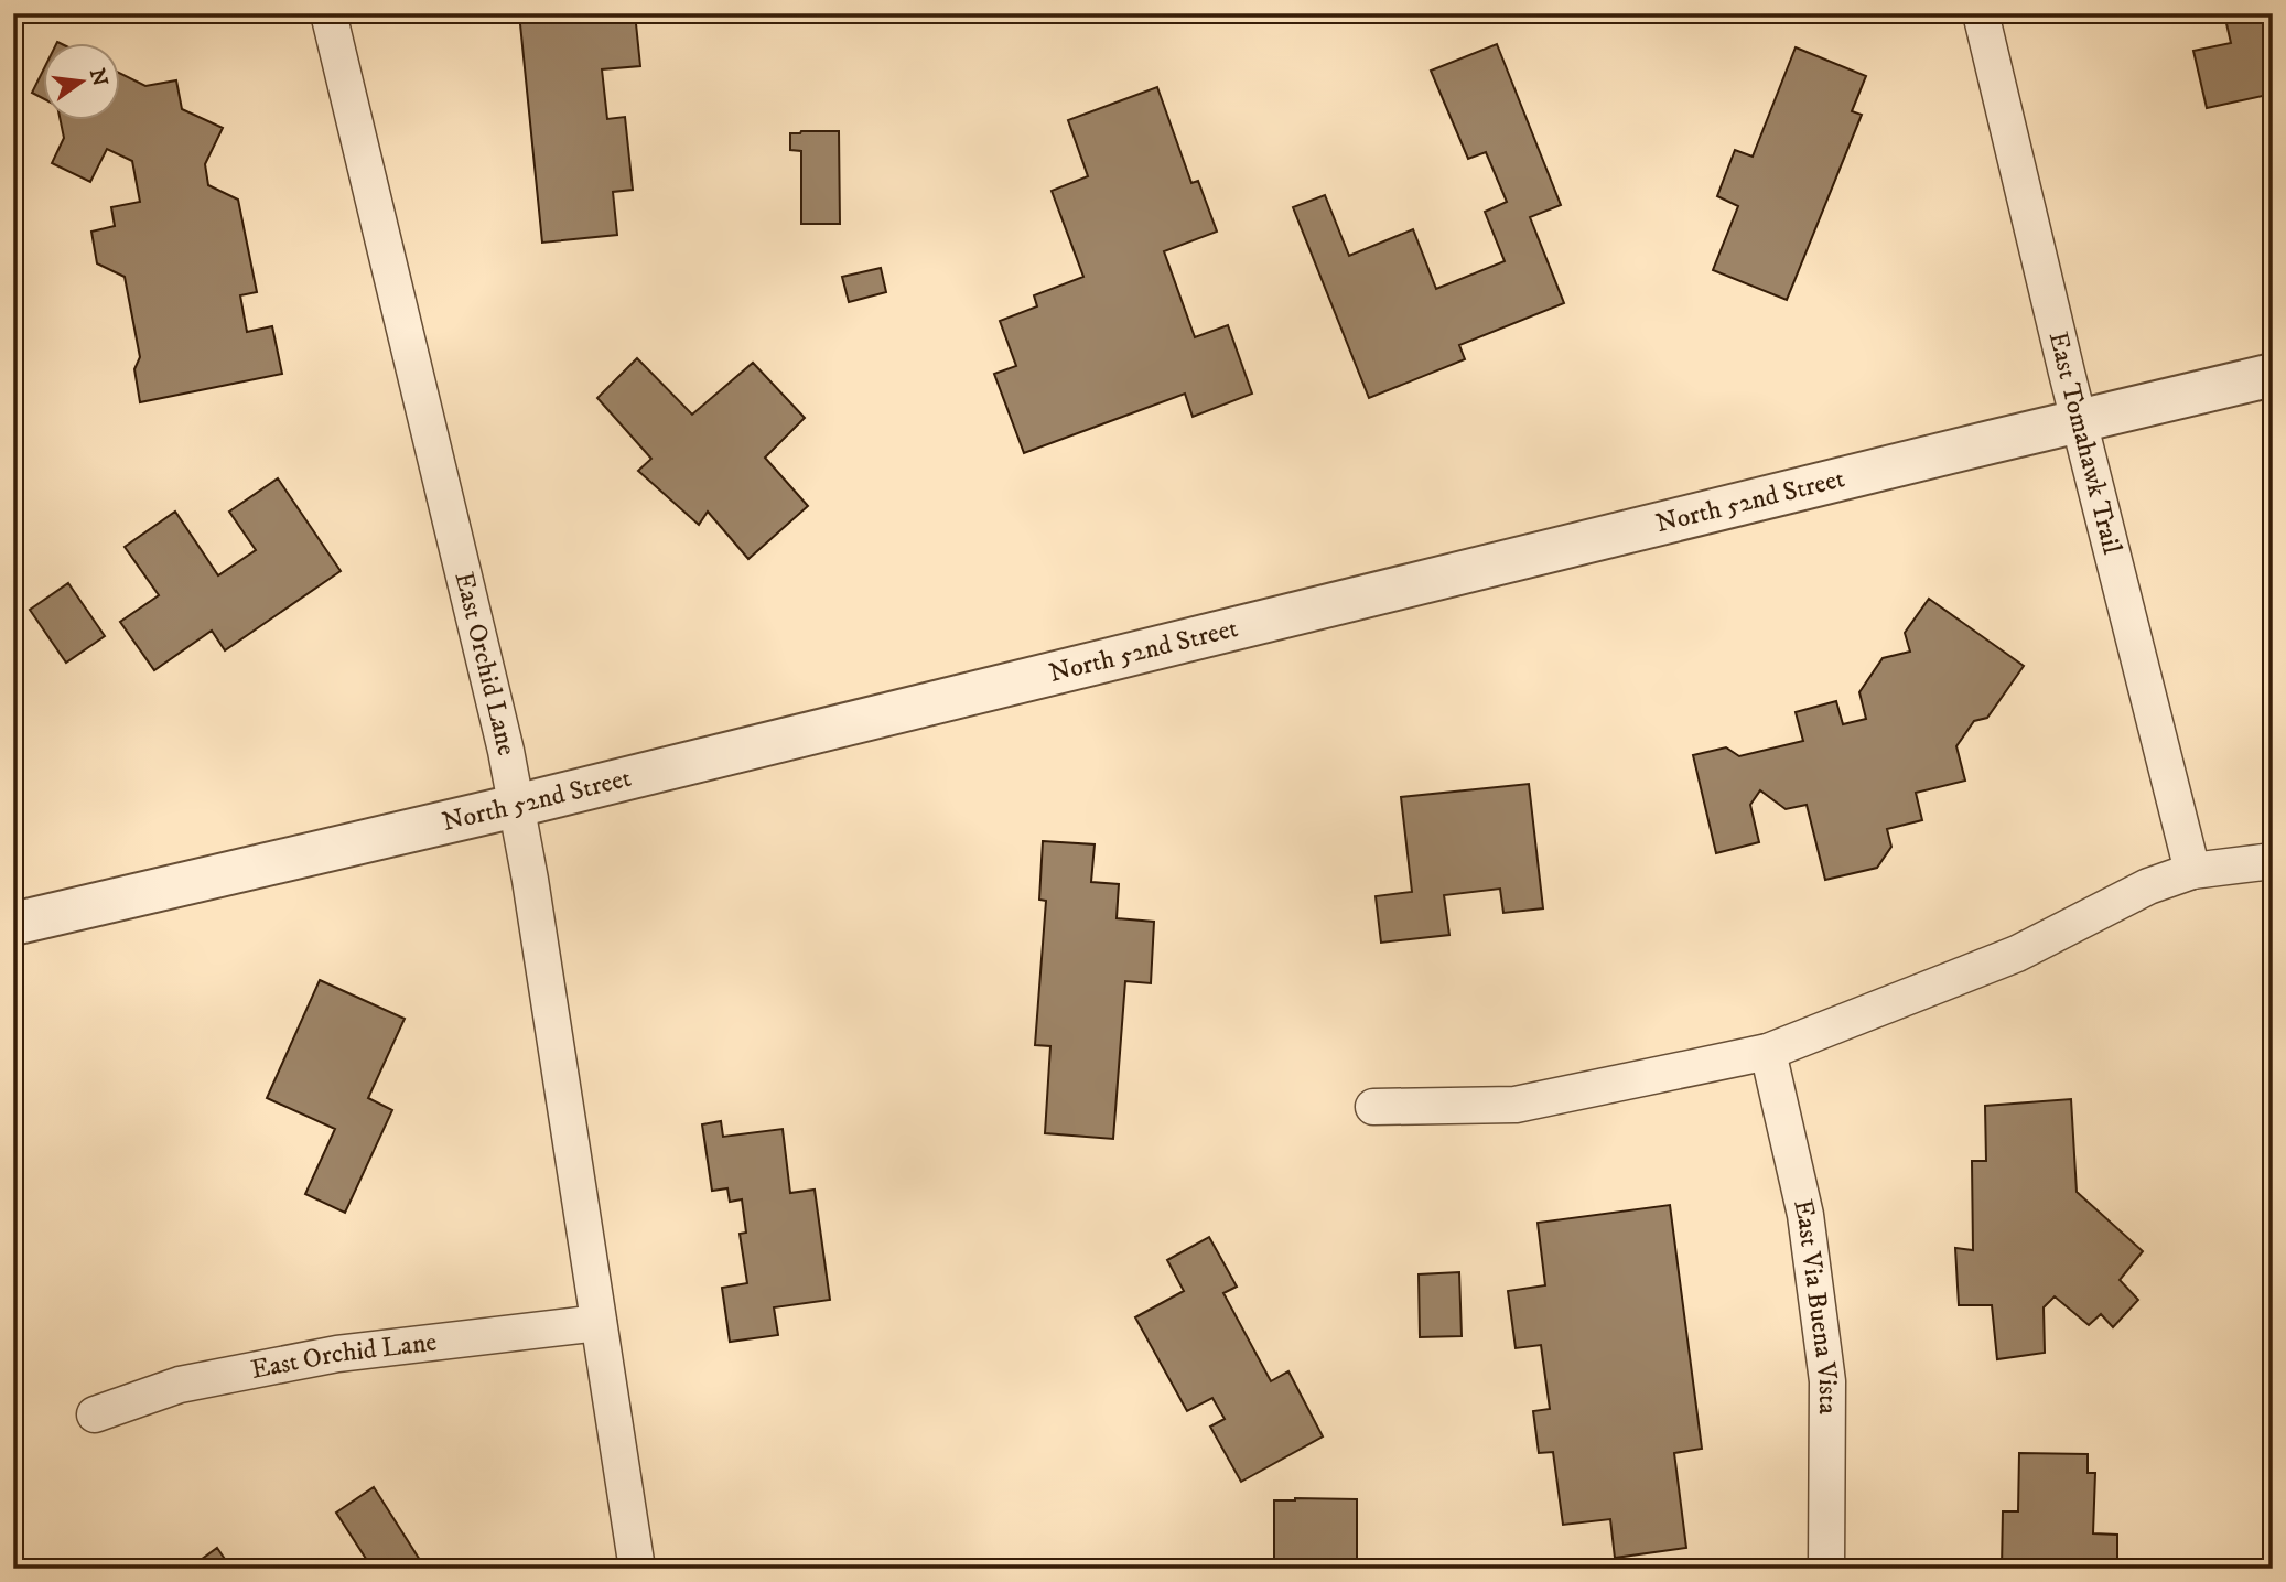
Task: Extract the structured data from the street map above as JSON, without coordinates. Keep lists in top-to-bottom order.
{
  "streets": {
    "street": [
      "East Tomahawk Trail",
      "North 52nd Street",
      "East Orchid Lane",
      "East Via Buena Vista"
    ]
  },
  "crossings": [
    ["East Tomahawk Trail", "North 52nd Street"],
    ["North 52nd Street", "East Orchid Lane"]
  ],
  "north": "right"
}
